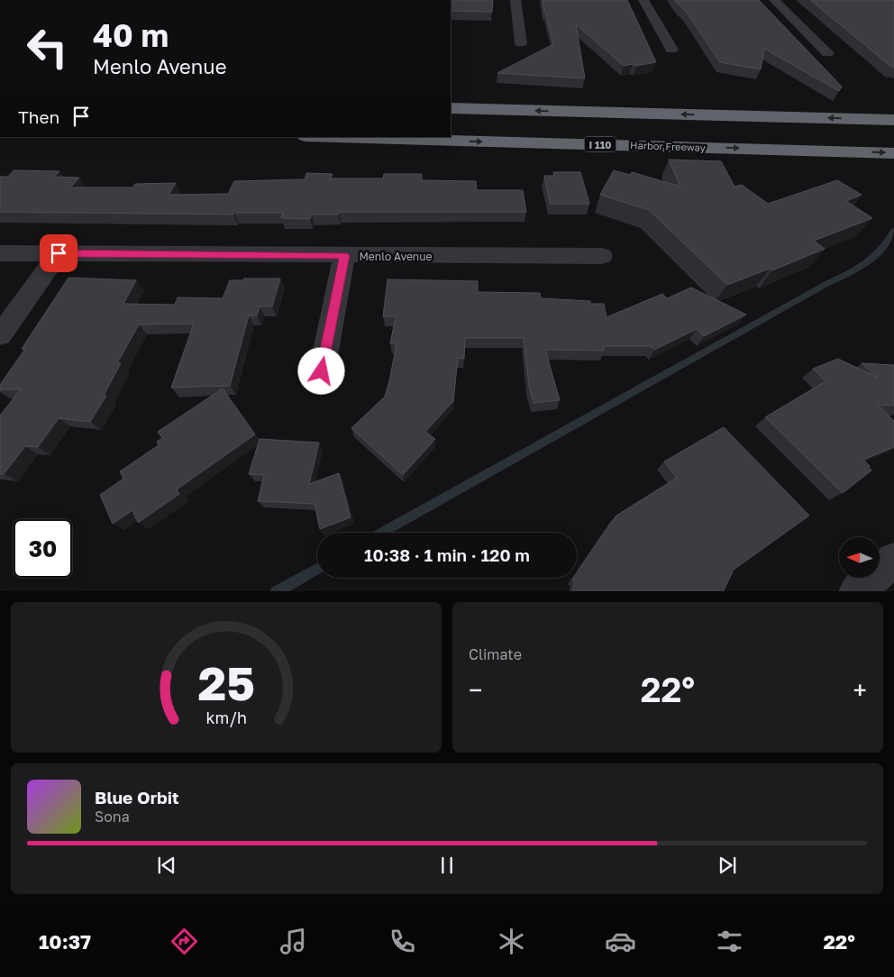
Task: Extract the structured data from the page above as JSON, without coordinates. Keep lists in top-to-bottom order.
{
  "streets": {
    "highway": ["I 110", "Harbor Freeway"],
    "street": ["Menlo Avenue"]
  },
  "north": "left",
  "page": {
    "turn": ["40 m", "Menlo Avenue"],
    "then": "Then",
    "limit": "30",
    "trip": "10:38 · 1 min · 120 m",
    "tile": "Climate",
    "heat": ["−", "22°", "+"],
    "song": ["Blue Orbit", "Sona"],
    "tabs": ["10:37", "22°"],
    "gauge": ["25", "km/h"]
  }
}
